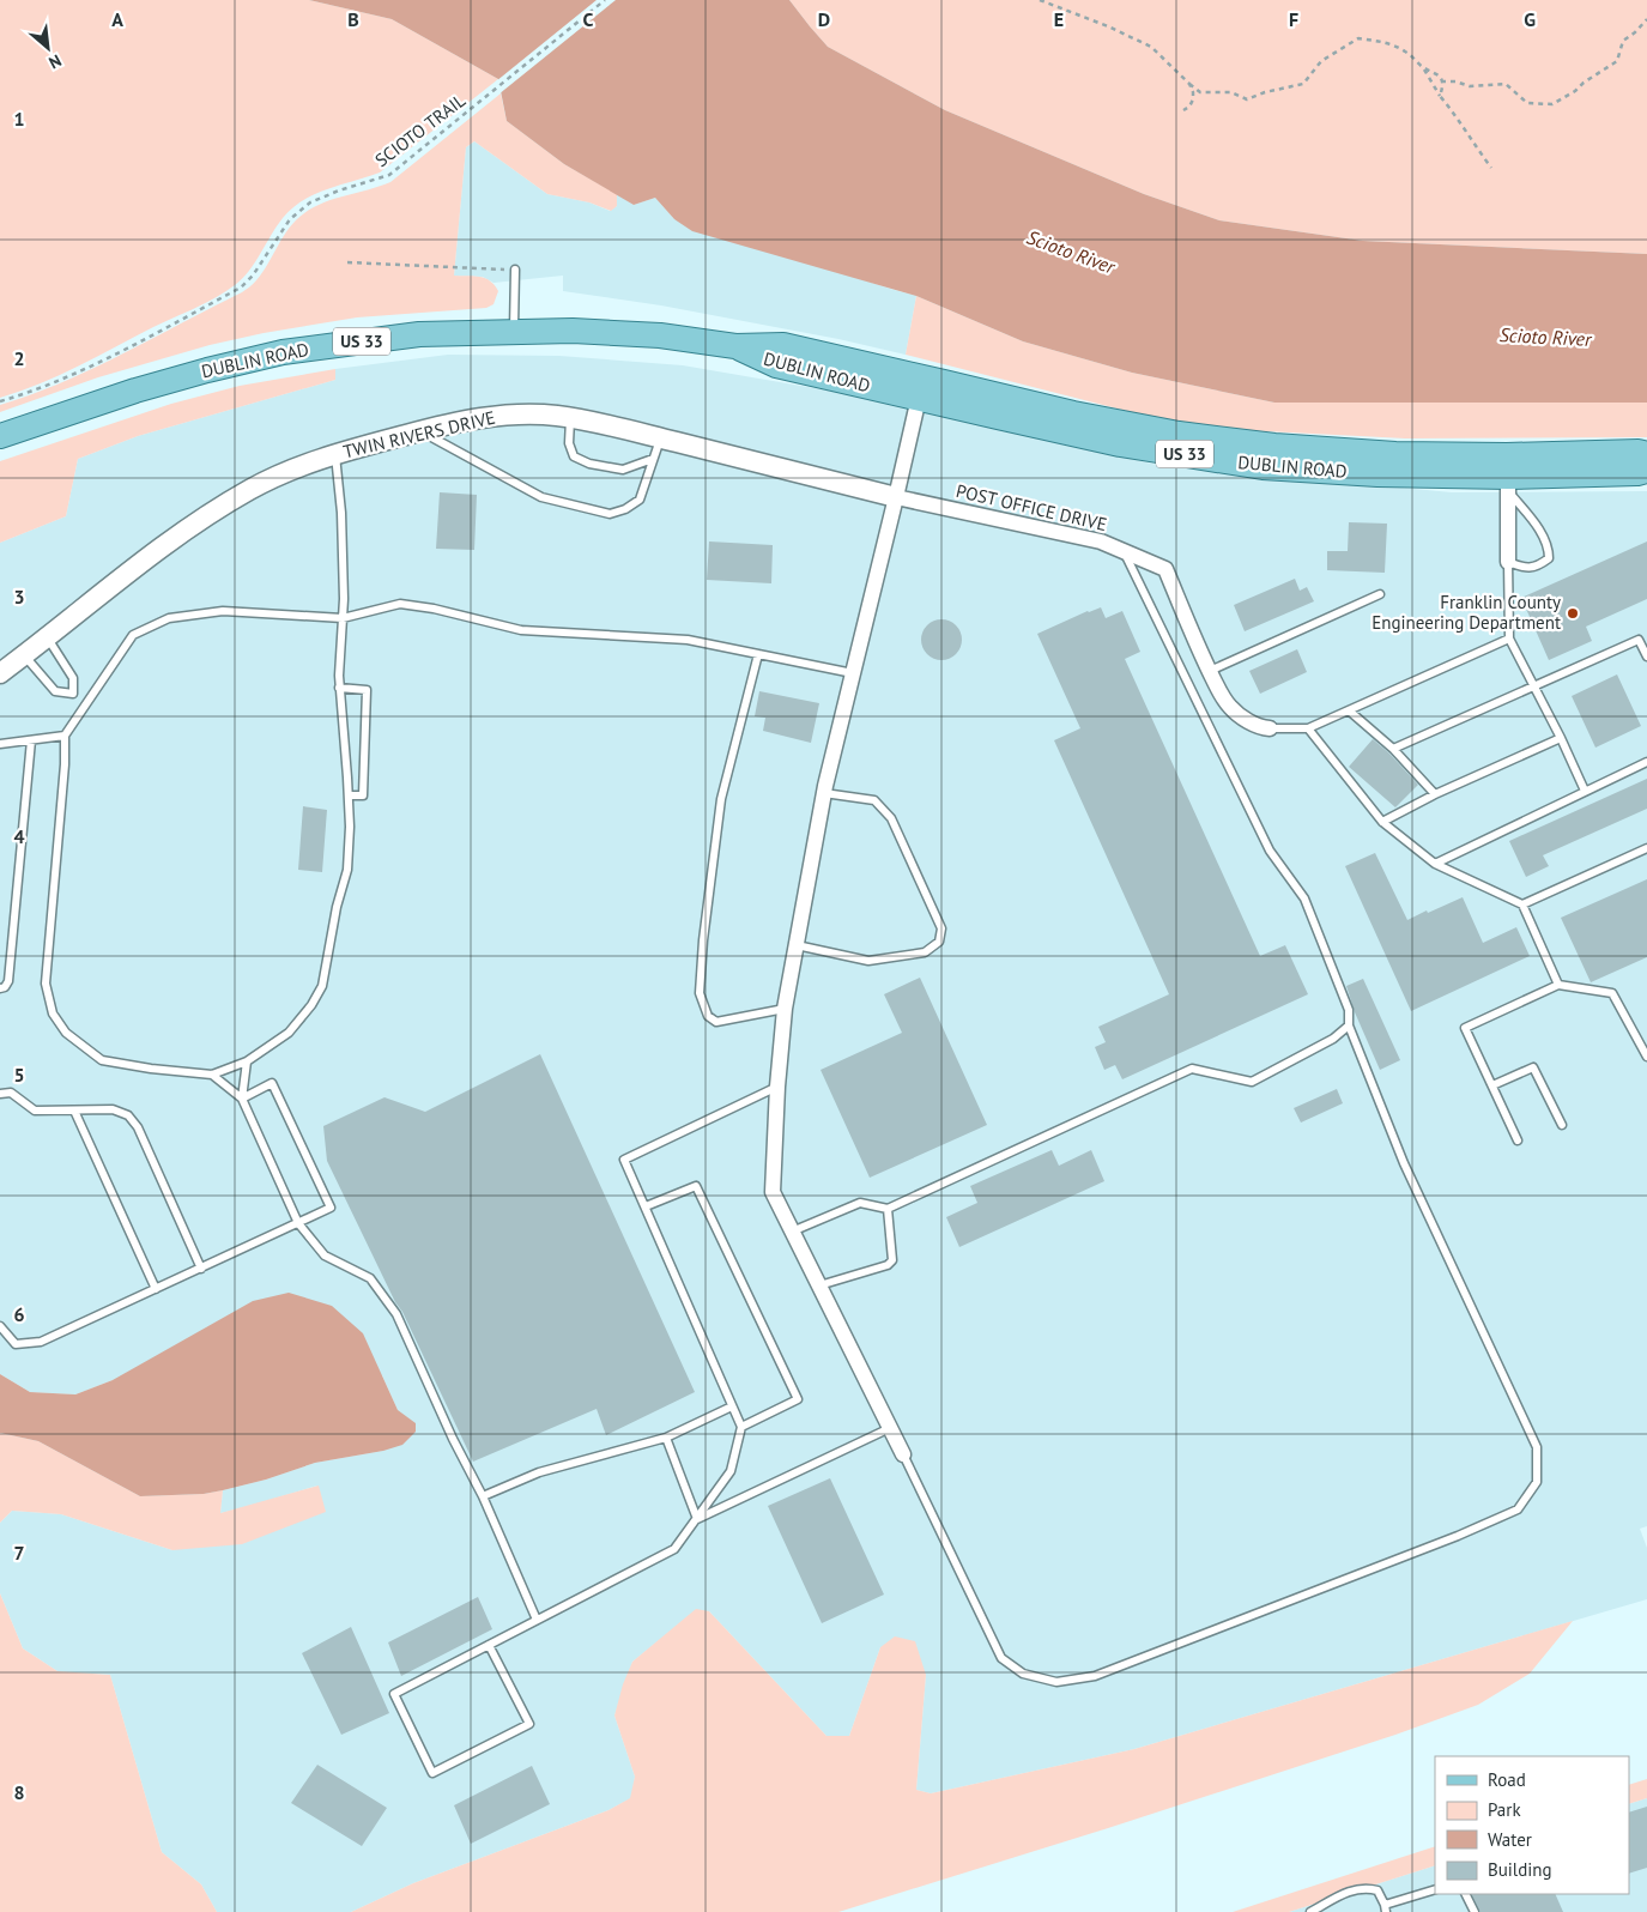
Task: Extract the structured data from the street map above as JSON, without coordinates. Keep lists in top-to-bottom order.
{
  "streets": {
    "main road": ["US 33", "DUBLIN ROAD"],
    "street": ["TWIN RIVERS DRIVE", "POST OFFICE DRIVE"],
    "path": ["SCIOTO TRAIL"]
  },
  "crossings": [
    ["TWIN RIVERS DRIVE", "POST OFFICE DRIVE"]
  ],
  "water": ["Scioto River"],
  "places": ["Franklin County Engineering Department"],
  "legend": [
    "Road",
    "Park",
    "Water",
    "Building"
  ],
  "north": "bottom right",
  "grid": {
    "columns": [
      "A",
      "B",
      "C",
      "D",
      "E",
      "F",
      "G"
    ],
    "rows": [
      "1",
      "2",
      "3",
      "4",
      "5",
      "6",
      "7",
      "8"
    ]
  }
}
